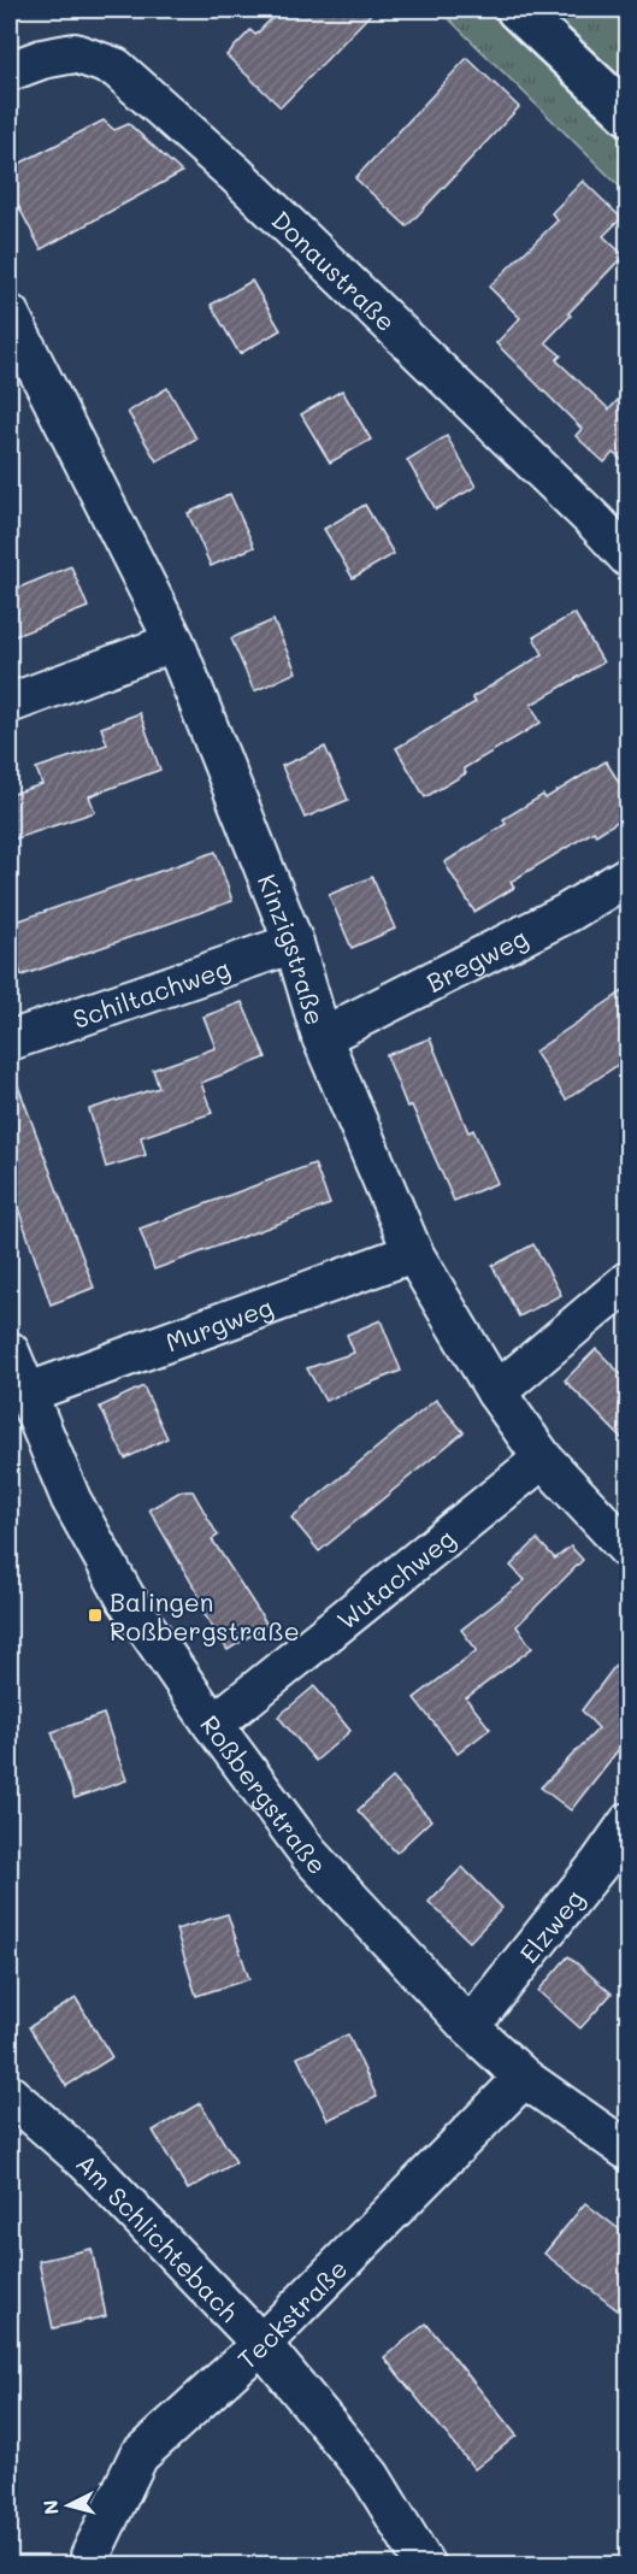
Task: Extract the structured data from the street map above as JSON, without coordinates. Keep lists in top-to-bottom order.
{
  "streets": {
    "street": [
      "Donaustraße",
      "Kinzigstraße",
      "Bregweg",
      "Schiltachweg",
      "Murgweg",
      "Wutachweg",
      "Roßbergstraße",
      "Elzweg",
      "Am Schlichtebach",
      "Teckstraße"
    ]
  },
  "crossings": [
    ["Kinzigstraße", "Bregweg"],
    ["Kinzigstraße", "Schiltachweg"],
    ["Kinzigstraße", "Murgweg"],
    ["Kinzigstraße", "Wutachweg"],
    ["Murgweg", "Roßbergstraße"],
    ["Wutachweg", "Roßbergstraße"],
    ["Roßbergstraße", "Elzweg"],
    ["Roßbergstraße", "Teckstraße"],
    ["Am Schlichtebach", "Teckstraße"]
  ],
  "places": {
    "transit": ["Balingen Roßbergstraße"]
  },
  "north": "left"
}
